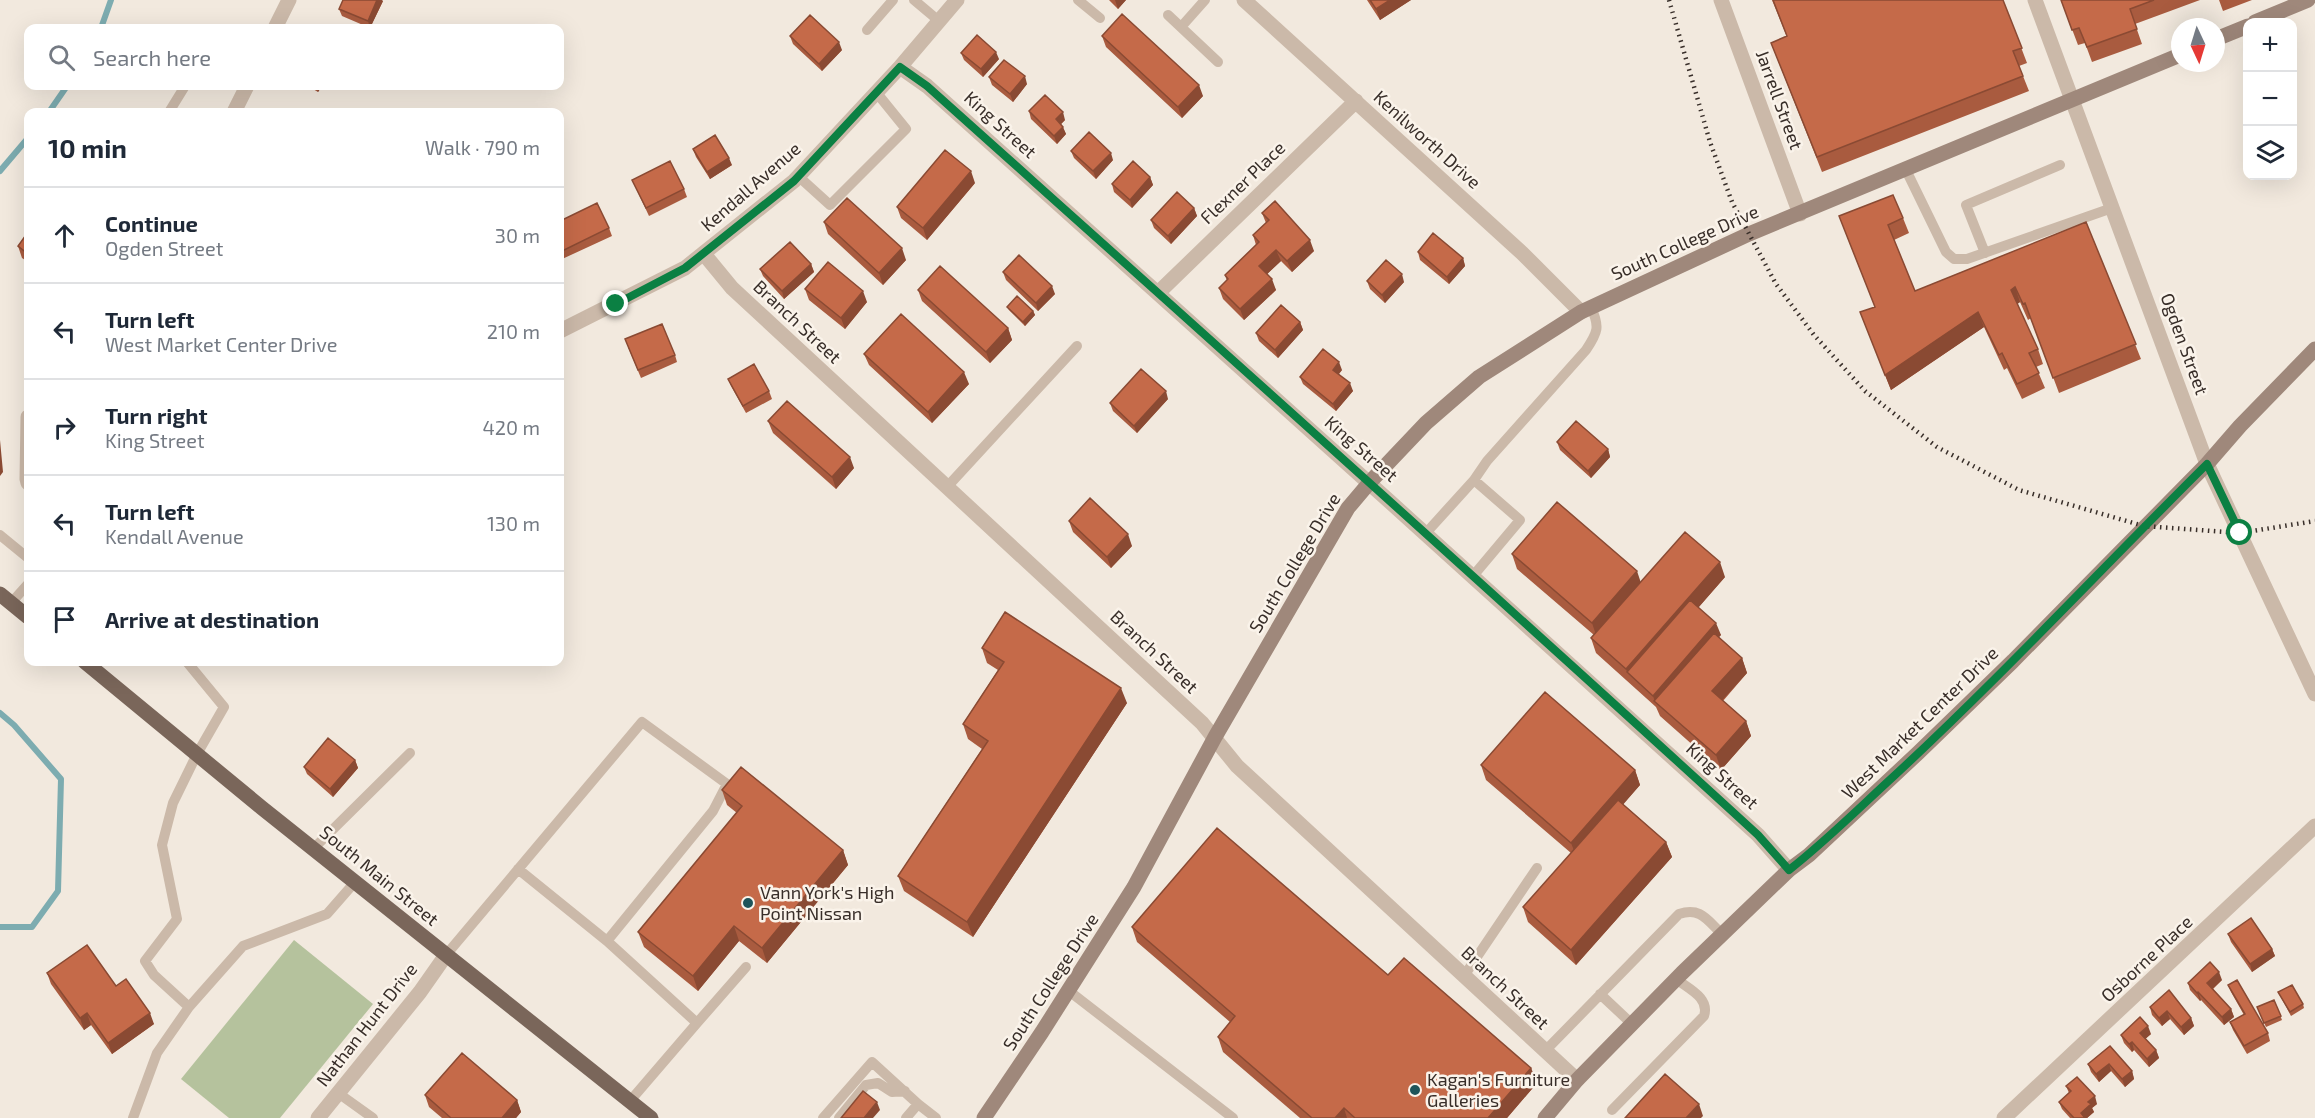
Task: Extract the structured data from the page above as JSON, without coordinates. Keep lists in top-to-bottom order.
{
  "streets": {
    "main road": ["South College Drive", "West Market Center Drive", "South Main Street"],
    "street": [
      "Jarrell Street",
      "King Street",
      "Kenilworth Drive",
      "Flexner Place",
      "Kendall Avenue",
      "Branch Street",
      "Ogden Street",
      "Osborne Place",
      "Nathan Hunt Drive"
    ]
  },
  "crossings": [
    ["Jarrell Street", "South College Drive"],
    ["King Street", "Flexner Place"],
    ["King Street", "Kendall Avenue"],
    ["King Street", "South College Drive"],
    ["King Street", "West Market Center Drive"],
    ["Kenilworth Drive", "Flexner Place"],
    ["Kenilworth Drive", "South College Drive"],
    ["Kendall Avenue", "Branch Street"],
    ["South College Drive", "Branch Street"],
    ["South College Drive", "Ogden Street"],
    ["Branch Street", "West Market Center Drive"],
    ["Ogden Street", "West Market Center Drive"],
    ["South Main Street", "Nathan Hunt Drive"]
  ],
  "places": ["Vann York's High Point Nissan", "Kagan's Furniture Galleries"],
  "north": "bottom",
  "page": {
    "map_buttons": ["+", "−"],
    "search": "Search here",
    "heading": ["10 min", "Walk · 790 m"],
    "list": [
      ["Continue", "Ogden Street", "30 m"],
      ["Turn left", "West Market Center Drive", "210 m"],
      ["Turn right", "King Street", "420 m"],
      ["Turn left", "Kendall Avenue", "130 m"],
      "Arrive at destination"
    ]
  }
}
